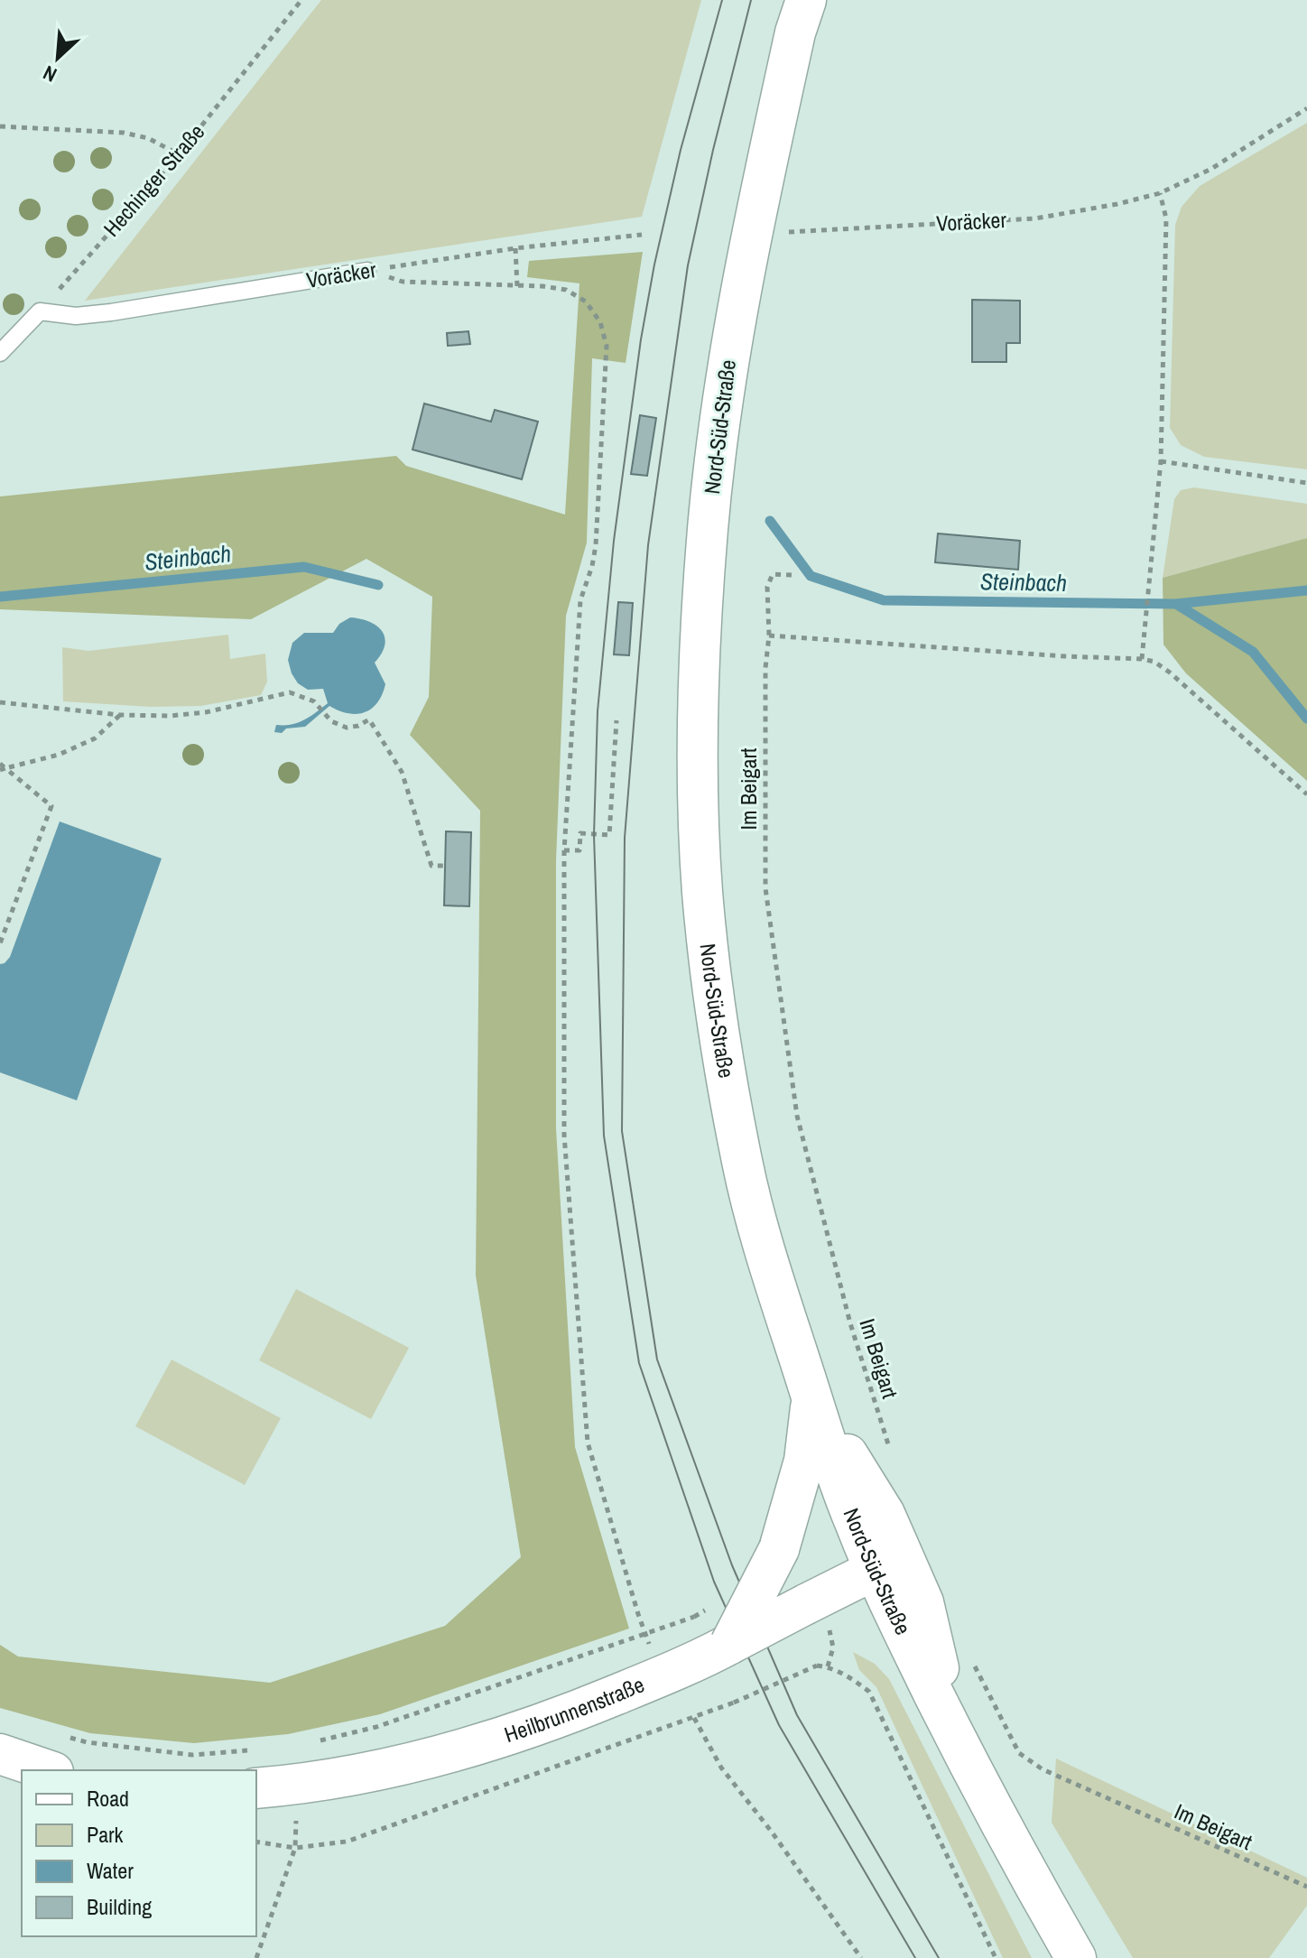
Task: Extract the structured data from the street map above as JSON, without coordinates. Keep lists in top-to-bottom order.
{
  "streets": {
    "main road": ["Nord-Süd-Straße", "Heilbrunnenstraße"],
    "lane": ["Voräcker"],
    "path": ["Hechinger Straße", "Im Beigart"]
  },
  "crossings": [
    ["Hechinger Straße", "Voräcker"],
    ["Nord-Süd-Straße", "Heilbrunnenstraße"]
  ],
  "water": ["Steinbach"],
  "legend": [
    "Road",
    "Park",
    "Water",
    "Building"
  ],
  "north": "bottom left"
}
